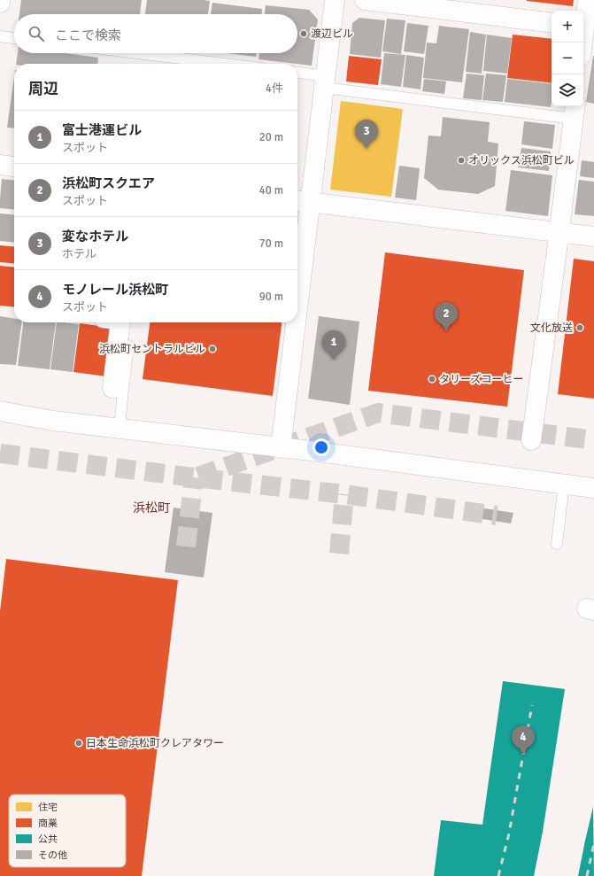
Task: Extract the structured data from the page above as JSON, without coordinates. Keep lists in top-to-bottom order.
{
  "districts": ["浜松町"],
  "places": [
    "渡辺ビル",
    "オリックス浜松町ビル",
    "文化放送",
    "浜松町セントラルビル",
    "タリーズコーヒー",
    "日本生命浜松町クレアタワー"
  ],
  "legend": [
    "住宅",
    "商業",
    "公共",
    "その他"
  ],
  "page": {
    "map_buttons": ["+", "−"],
    "search": "ここで検索",
    "heading": ["周辺", "4件"],
    "list": [
      {
        "mark": "1",
        "name": "富士港運ビル",
        "note": "スポット",
        "value": "20 m"
      },
      {
        "mark": "2",
        "name": "浜松町スクエア",
        "note": "スポット",
        "value": "40 m"
      },
      {
        "mark": "3",
        "name": "変なホテル",
        "note": "ホテル",
        "value": "70 m"
      },
      {
        "mark": "4",
        "name": "モノレール浜松町",
        "note": "スポット",
        "value": "90 m"
      }
    ],
    "pins": [
      "3",
      "2",
      "1",
      "4"
    ]
  }
}
